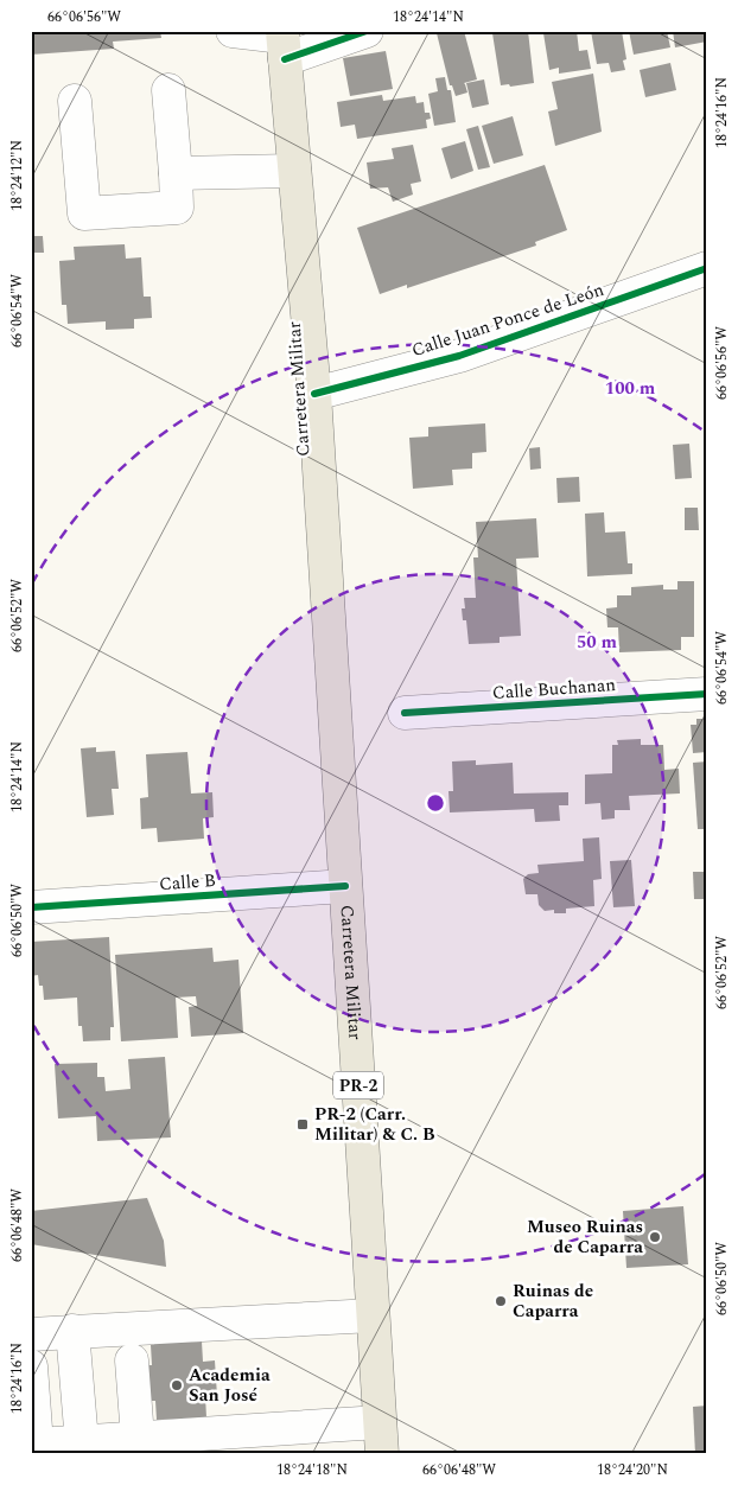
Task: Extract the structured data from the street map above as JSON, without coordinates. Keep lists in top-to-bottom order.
{
  "streets": {
    "main road": ["Carretera Militar", "PR-2"],
    "street": ["Calle Juan Ponce de León", "Calle Buchanan", "Calle B"]
  },
  "crossings": [
    ["Calle Juan Ponce de León", "Carretera Militar"],
    ["Carretera Militar", "Calle B"]
  ],
  "places": {
    "transit": ["PR-2 (Carr. Militar) & C. B"],
    "other": ["Museo Ruinas de Caparra", "Ruinas de Caparra", "Academia San José"]
  },
  "coordinates": [
    "66°06'56\"W",
    "18°24'14\"N",
    "18°24'16\"N",
    "18°24'12\"N",
    "66°06'54\"W",
    "66°06'52\"W",
    "66°06'50\"W",
    "66°06'48\"W",
    "18°24'18\"N",
    "18°24'20\"N"
  ],
  "rings": ["100 m", "50 m"]
}
